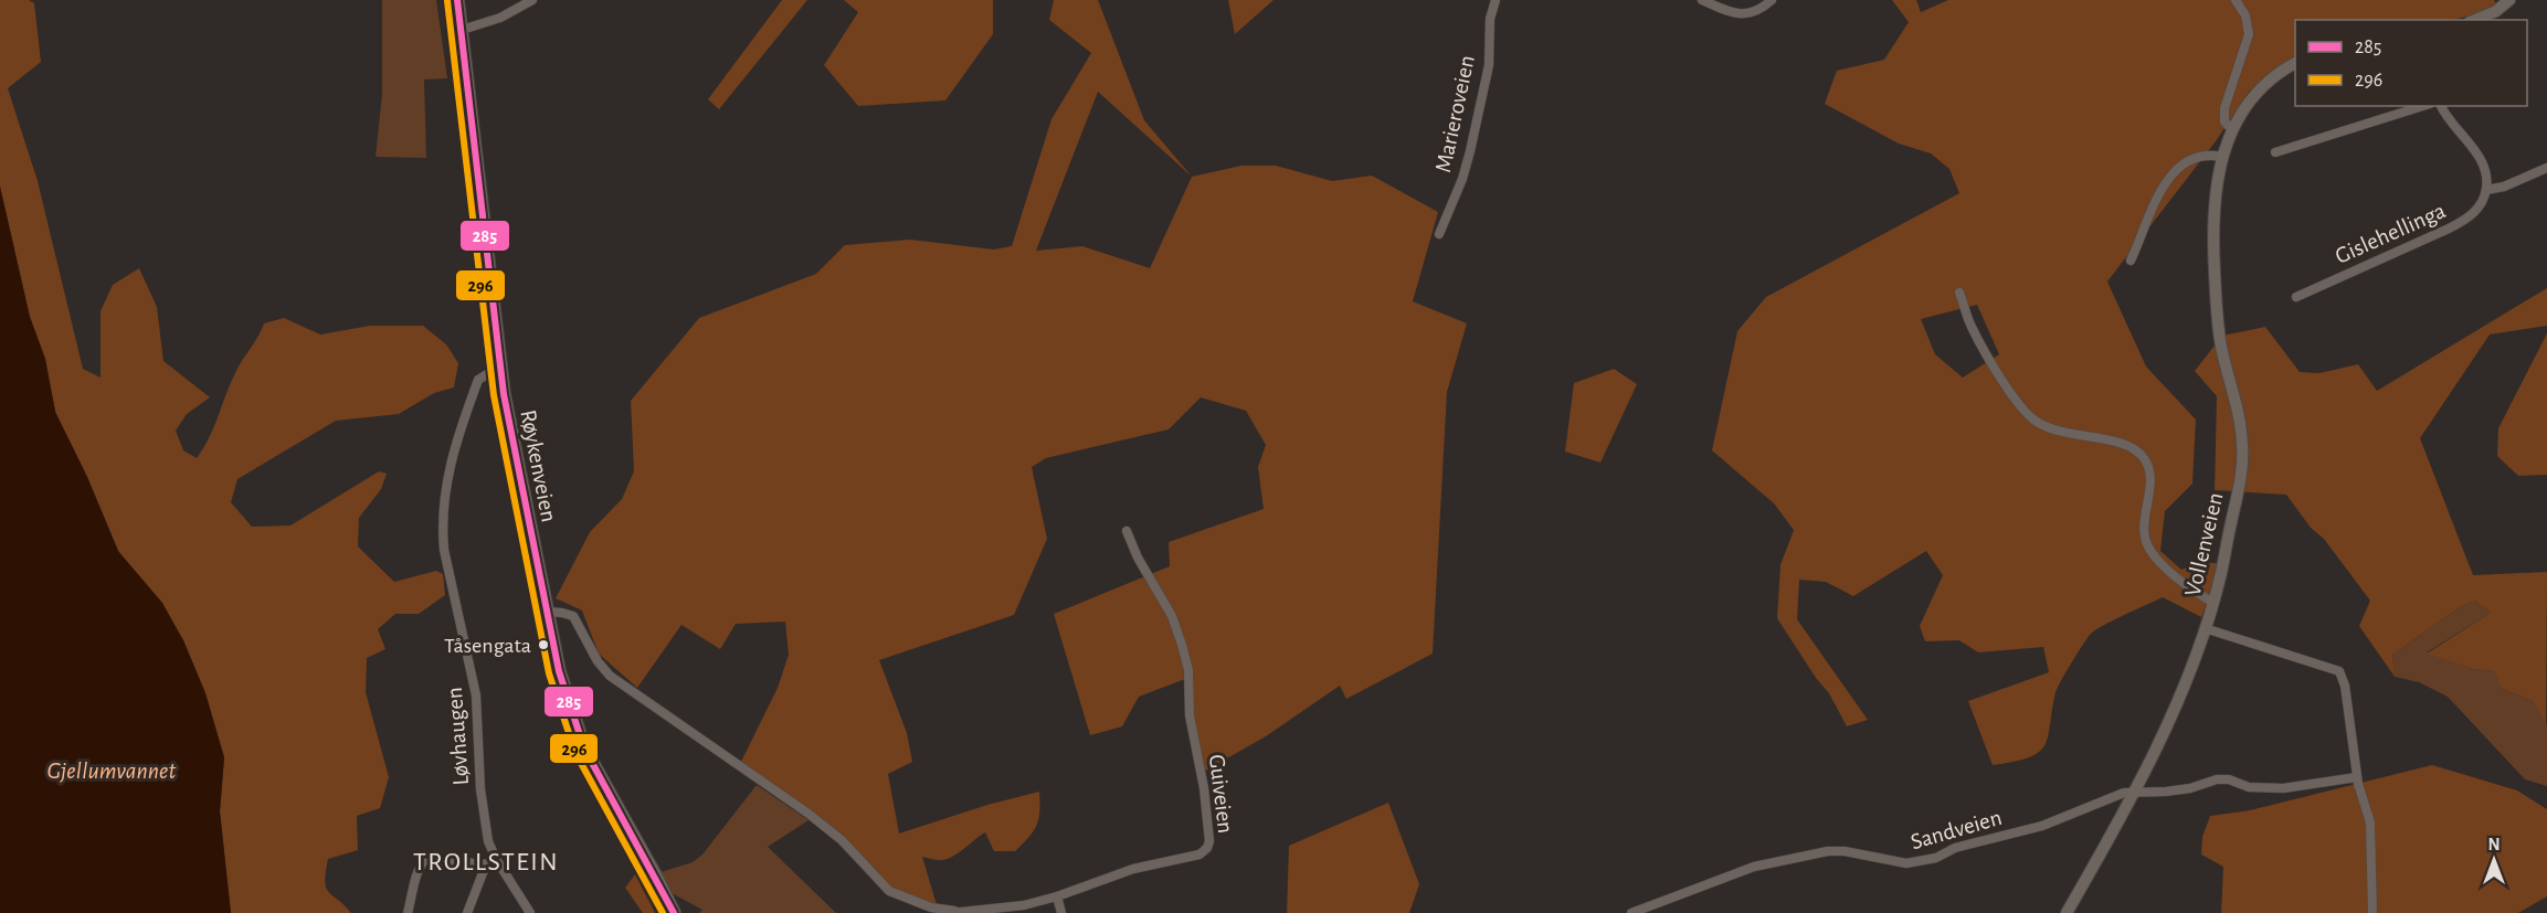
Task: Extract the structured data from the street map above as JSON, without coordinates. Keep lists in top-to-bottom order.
{
  "streets": {
    "main road": ["Røykenveien", "Vollenveien"],
    "street": [
      "Marieroveien",
      "Gislehellinga",
      "Løvhaugen",
      "Guiveien",
      "Sandveien"
    ]
  },
  "crossings": [
    ["Røykenveien", "Løvhaugen"],
    ["Vollenveien", "Sandveien"]
  ],
  "districts": ["TROLLSTEIN"],
  "water": ["Gjellumvannet"],
  "places": ["Tåsengata"],
  "lines": ["transit line 285", "transit line 296"],
  "legend": ["285", "296"],
  "north": "top"
}
